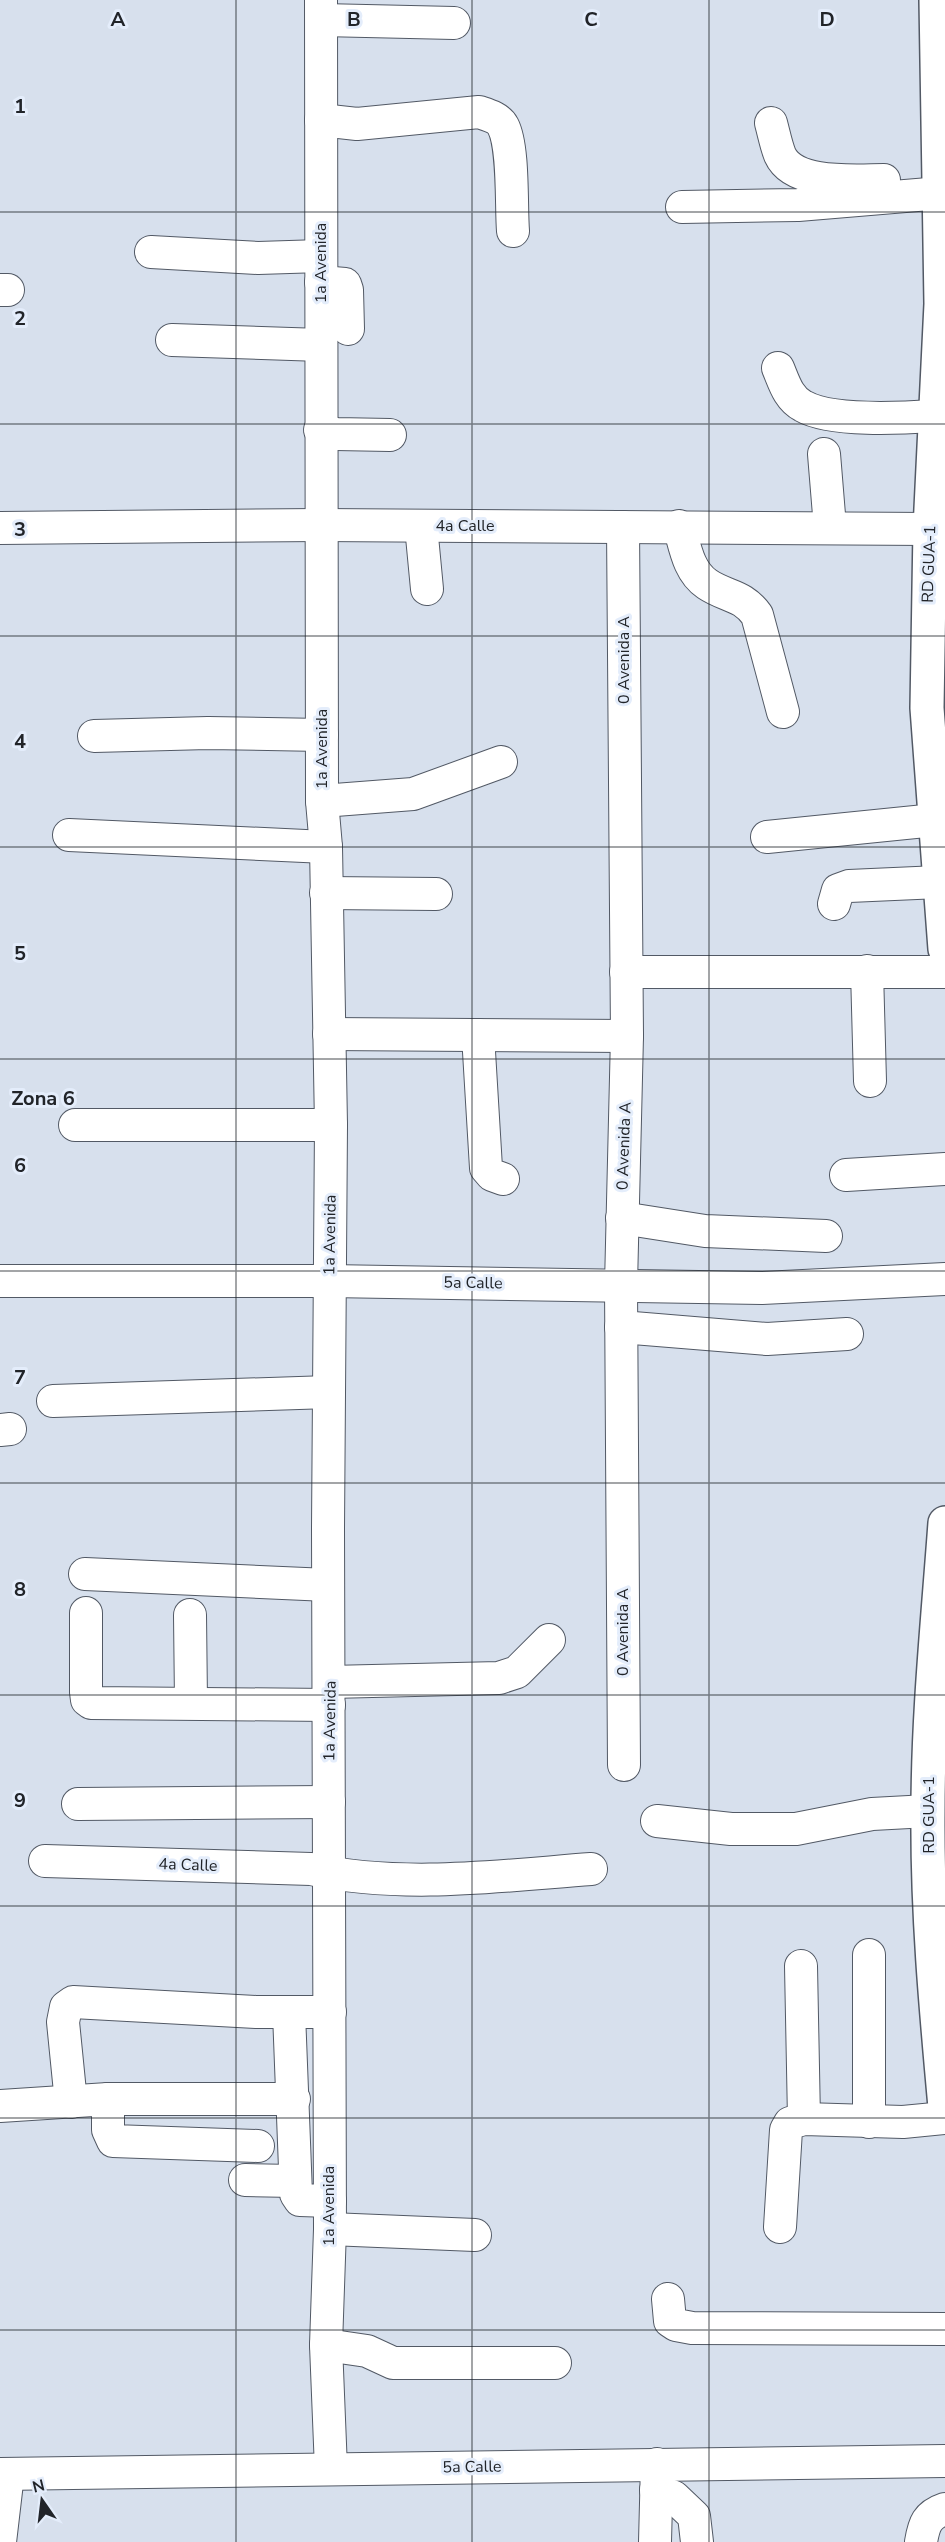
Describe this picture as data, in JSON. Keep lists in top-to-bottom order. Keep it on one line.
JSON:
{"streets":{"main road":["RD GUA-1"],"street":["1a Avenida","4a Calle","0 Avenida A","5a Calle"]},"crossings":[["1a Avenida","4a Calle"],["1a Avenida","5a Calle"],["4a Calle","RD GUA-1"],["4a Calle","0 Avenida A"],["0 Avenida A","5a Calle"]],"districts":["Zona 6"],"north":"top","grid":{"columns":["A","B","C","D"],"rows":["1","2","3","4","5","6","7","8","9"]}}
